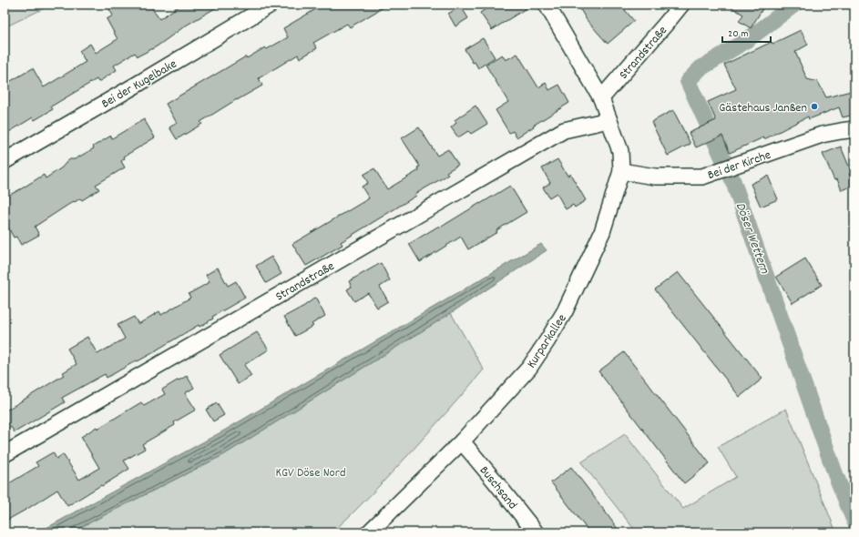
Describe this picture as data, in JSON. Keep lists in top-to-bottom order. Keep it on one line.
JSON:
{"streets":{"street":["Strandstraße","Bei der Kugelbake","Bei der Kirche","Kurparkallee","Buschsand"]},"crossings":[["Strandstraße","Kurparkallee"],["Bei der Kirche","Kurparkallee"],["Kurparkallee","Buschsand"]],"water":["Döser Wettern"],"parks":["KGV Döse Nord"],"places":["Gästehaus Janßen"],"scale_bar":"20 m"}
